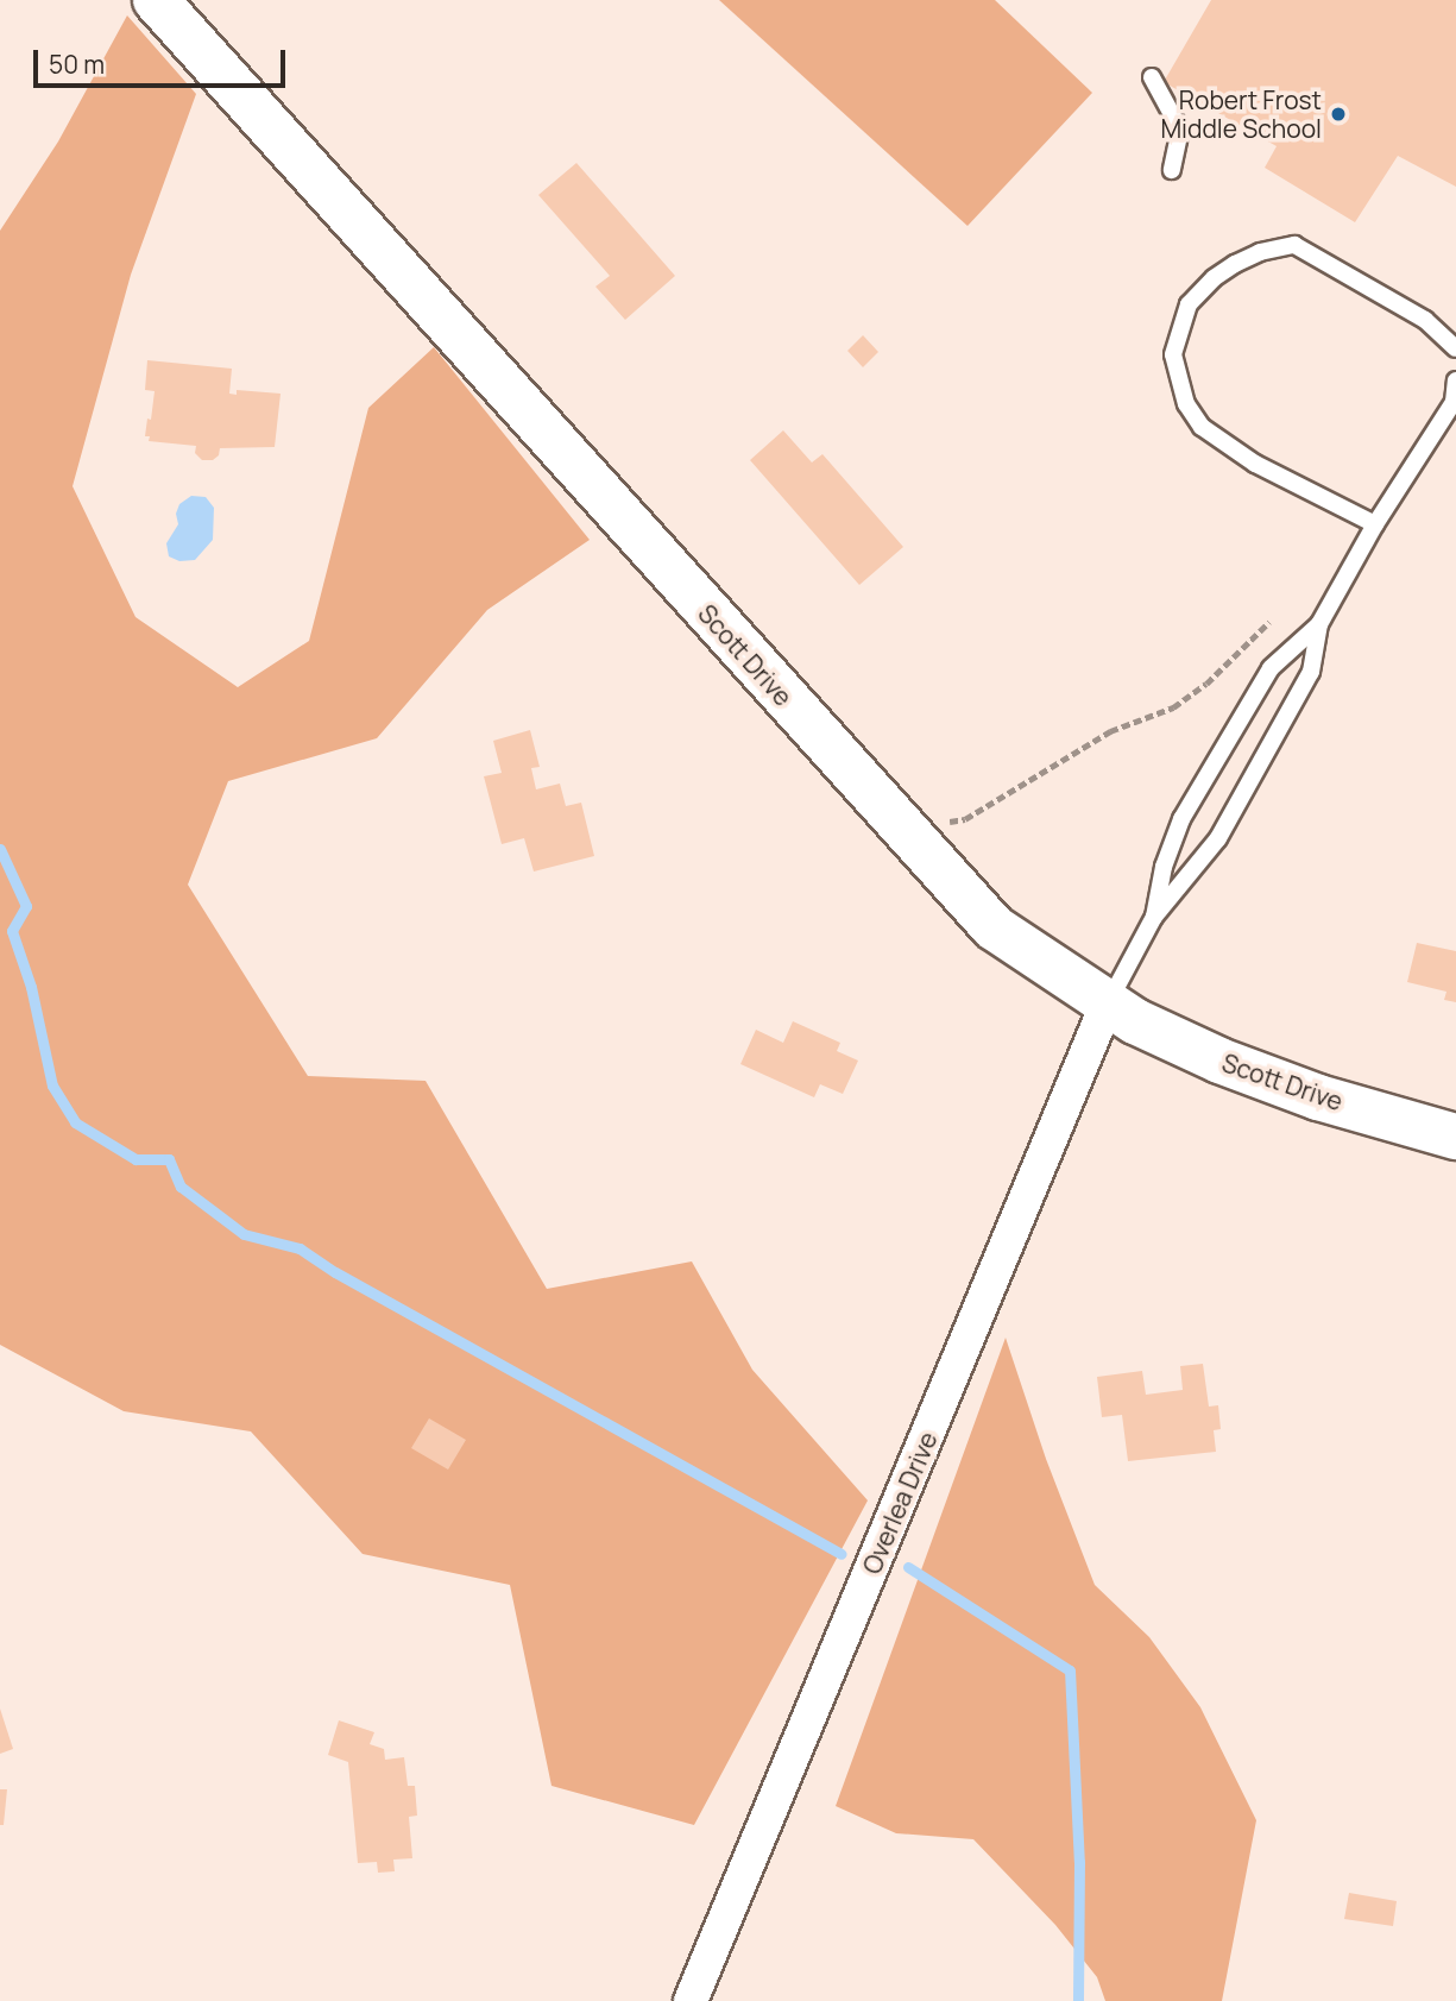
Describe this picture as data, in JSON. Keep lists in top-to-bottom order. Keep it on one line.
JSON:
{"streets":{"street":["Scott Drive","Overlea Drive"]},"crossings":[["Scott Drive","Overlea Drive"]],"places":["Robert Frost Middle School"],"scale_bar":"50 m"}
